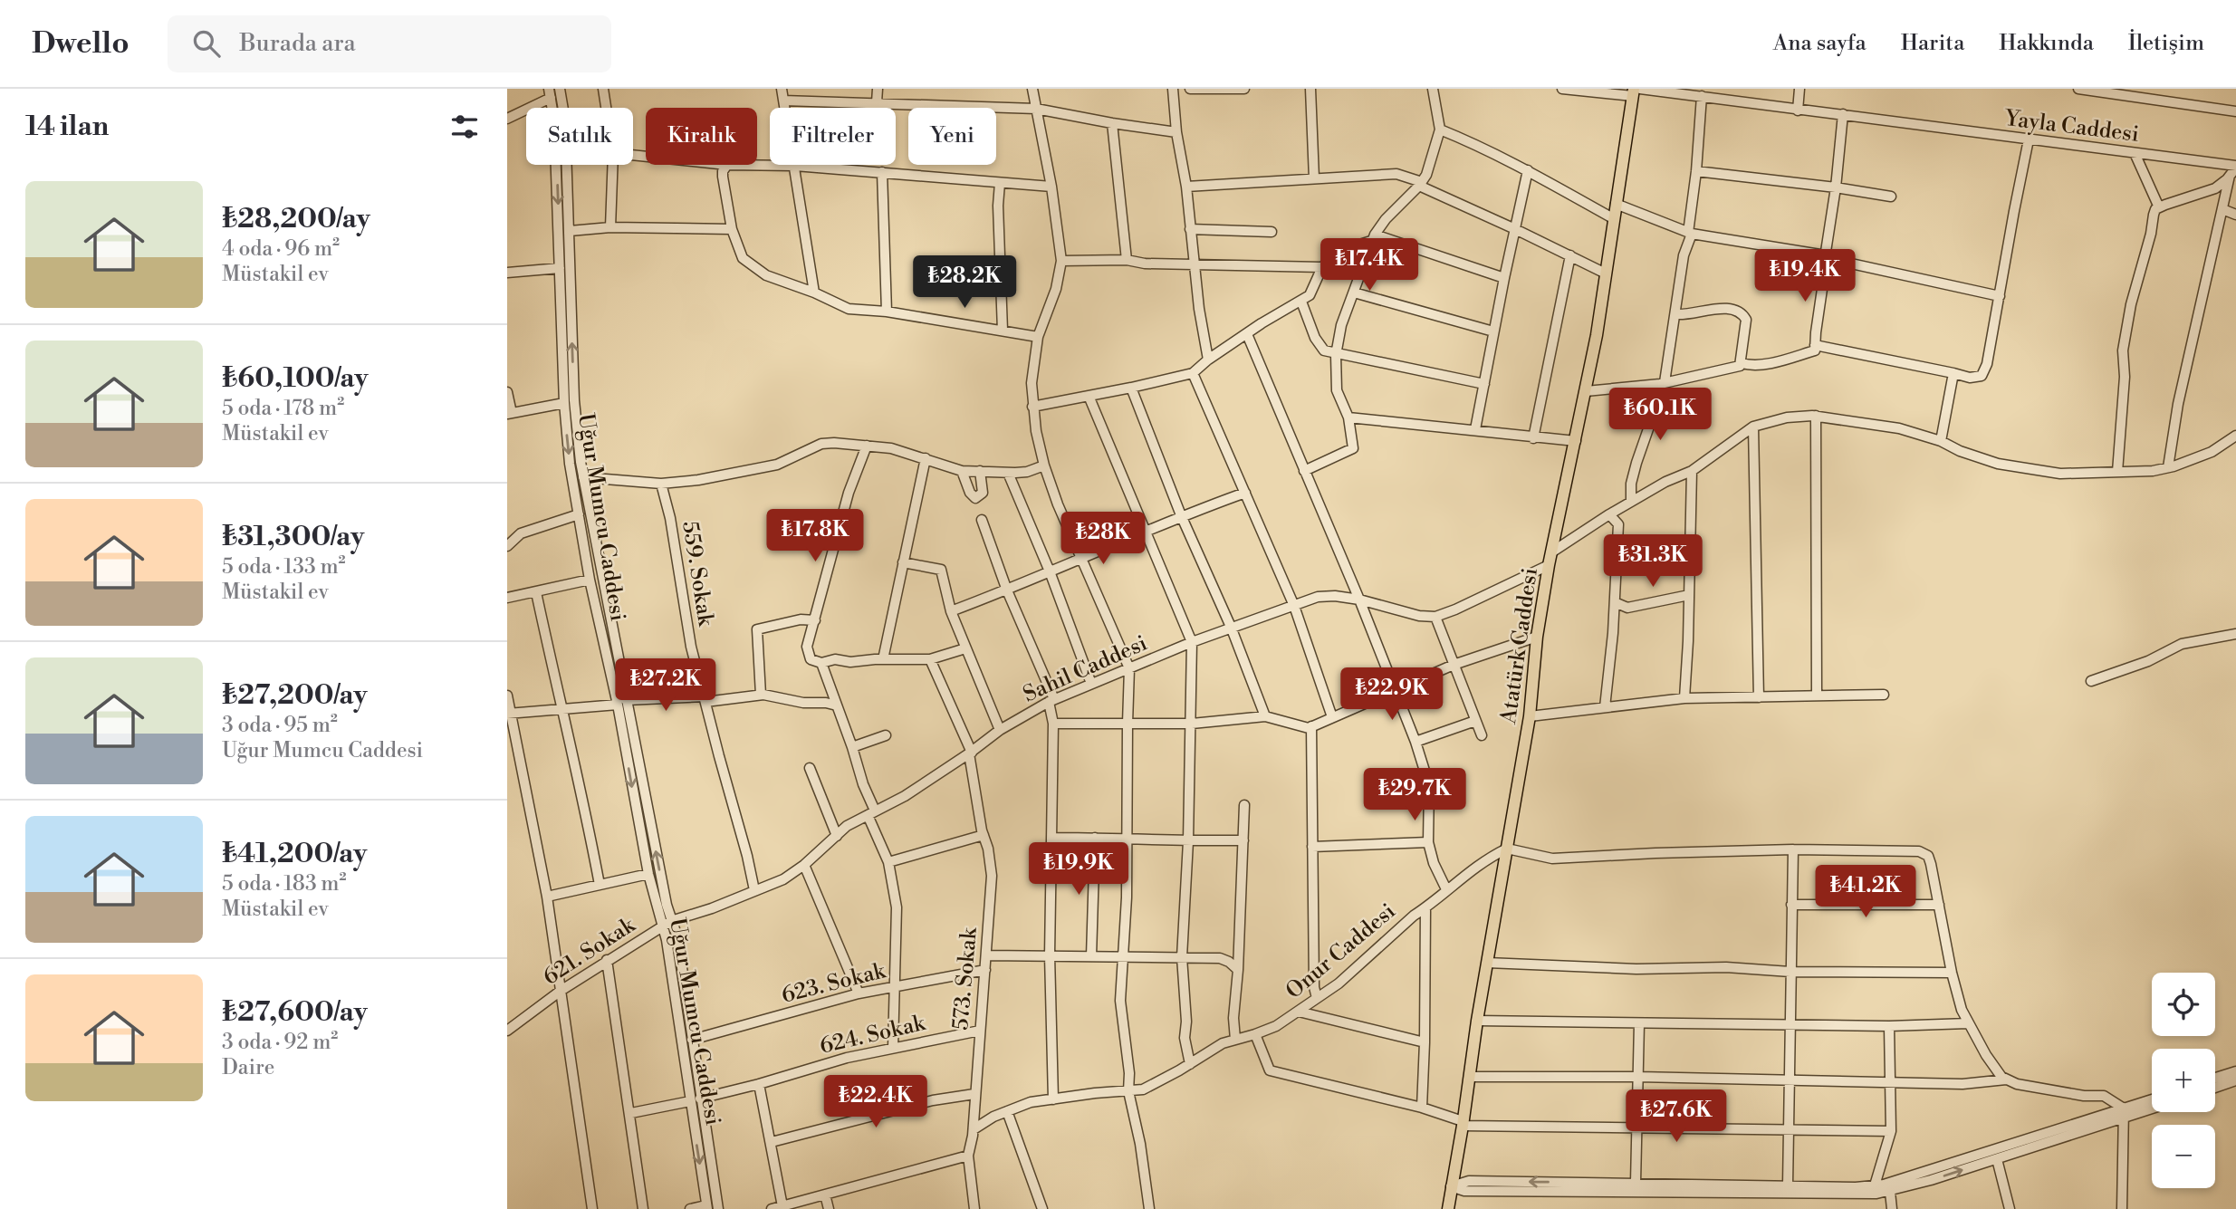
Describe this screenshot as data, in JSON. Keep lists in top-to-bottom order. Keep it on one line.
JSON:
{"streets":{"main road":["Atatürk Caddesi"],"street":["Yayla Caddesi","Uğur Mumcu Caddesi","559. Sokak","Sahil Caddesi","621. Sokak","Onur Caddesi","573. Sokak","623. Sokak","624. Sokak"]},"crossings":[["Yayla Caddesi","Atatürk Caddesi"],["Uğur Mumcu Caddesi","Sahil Caddesi"],["Uğur Mumcu Caddesi","621. Sokak"],["Uğur Mumcu Caddesi","623. Sokak"],["Uğur Mumcu Caddesi","624. Sokak"],["559. Sokak","Sahil Caddesi"],["Atatürk Caddesi","Onur Caddesi"],["Sahil Caddesi","621. Sokak"],["Sahil Caddesi","573. Sokak"],["Onur Caddesi","573. Sokak"],["573. Sokak","623. Sokak"],["573. Sokak","624. Sokak"]],"page":{"header":"Dwello","search":"Burada ara","nav":["Ana sayfa","Harita","Hakkında","İletişim"],"heading":"14 ilan","chip":["Satılık","Kiralık","Filtreler","Yeni"],"list":[{"name":"₺28,200/ay","note":"4 oda · 96 m² · Müstakil ev"},{"name":"₺60,100/ay","note":"5 oda · 178 m² · Müstakil ev"},{"name":"₺31,300/ay","note":"5 oda · 133 m² · Müstakil ev"},{"name":"₺27,200/ay","note":"3 oda · 95 m² · Uğur Mumcu Caddesi"},{"name":"₺41,200/ay","note":"5 oda · 183 m² · Müstakil ev"},{"name":"₺27,600/ay","note":"3 oda · 92 m² · Daire"}],"price":["₺17.4K","₺19.4K","₺28.2K","₺60.1K","₺17.8K","₺28K","₺31.3K","₺27.2K","₺22.9K","₺29.7K","₺19.9K","₺41.2K","₺22.4K","₺27.6K"],"map_buttons":["+","−"]}}
